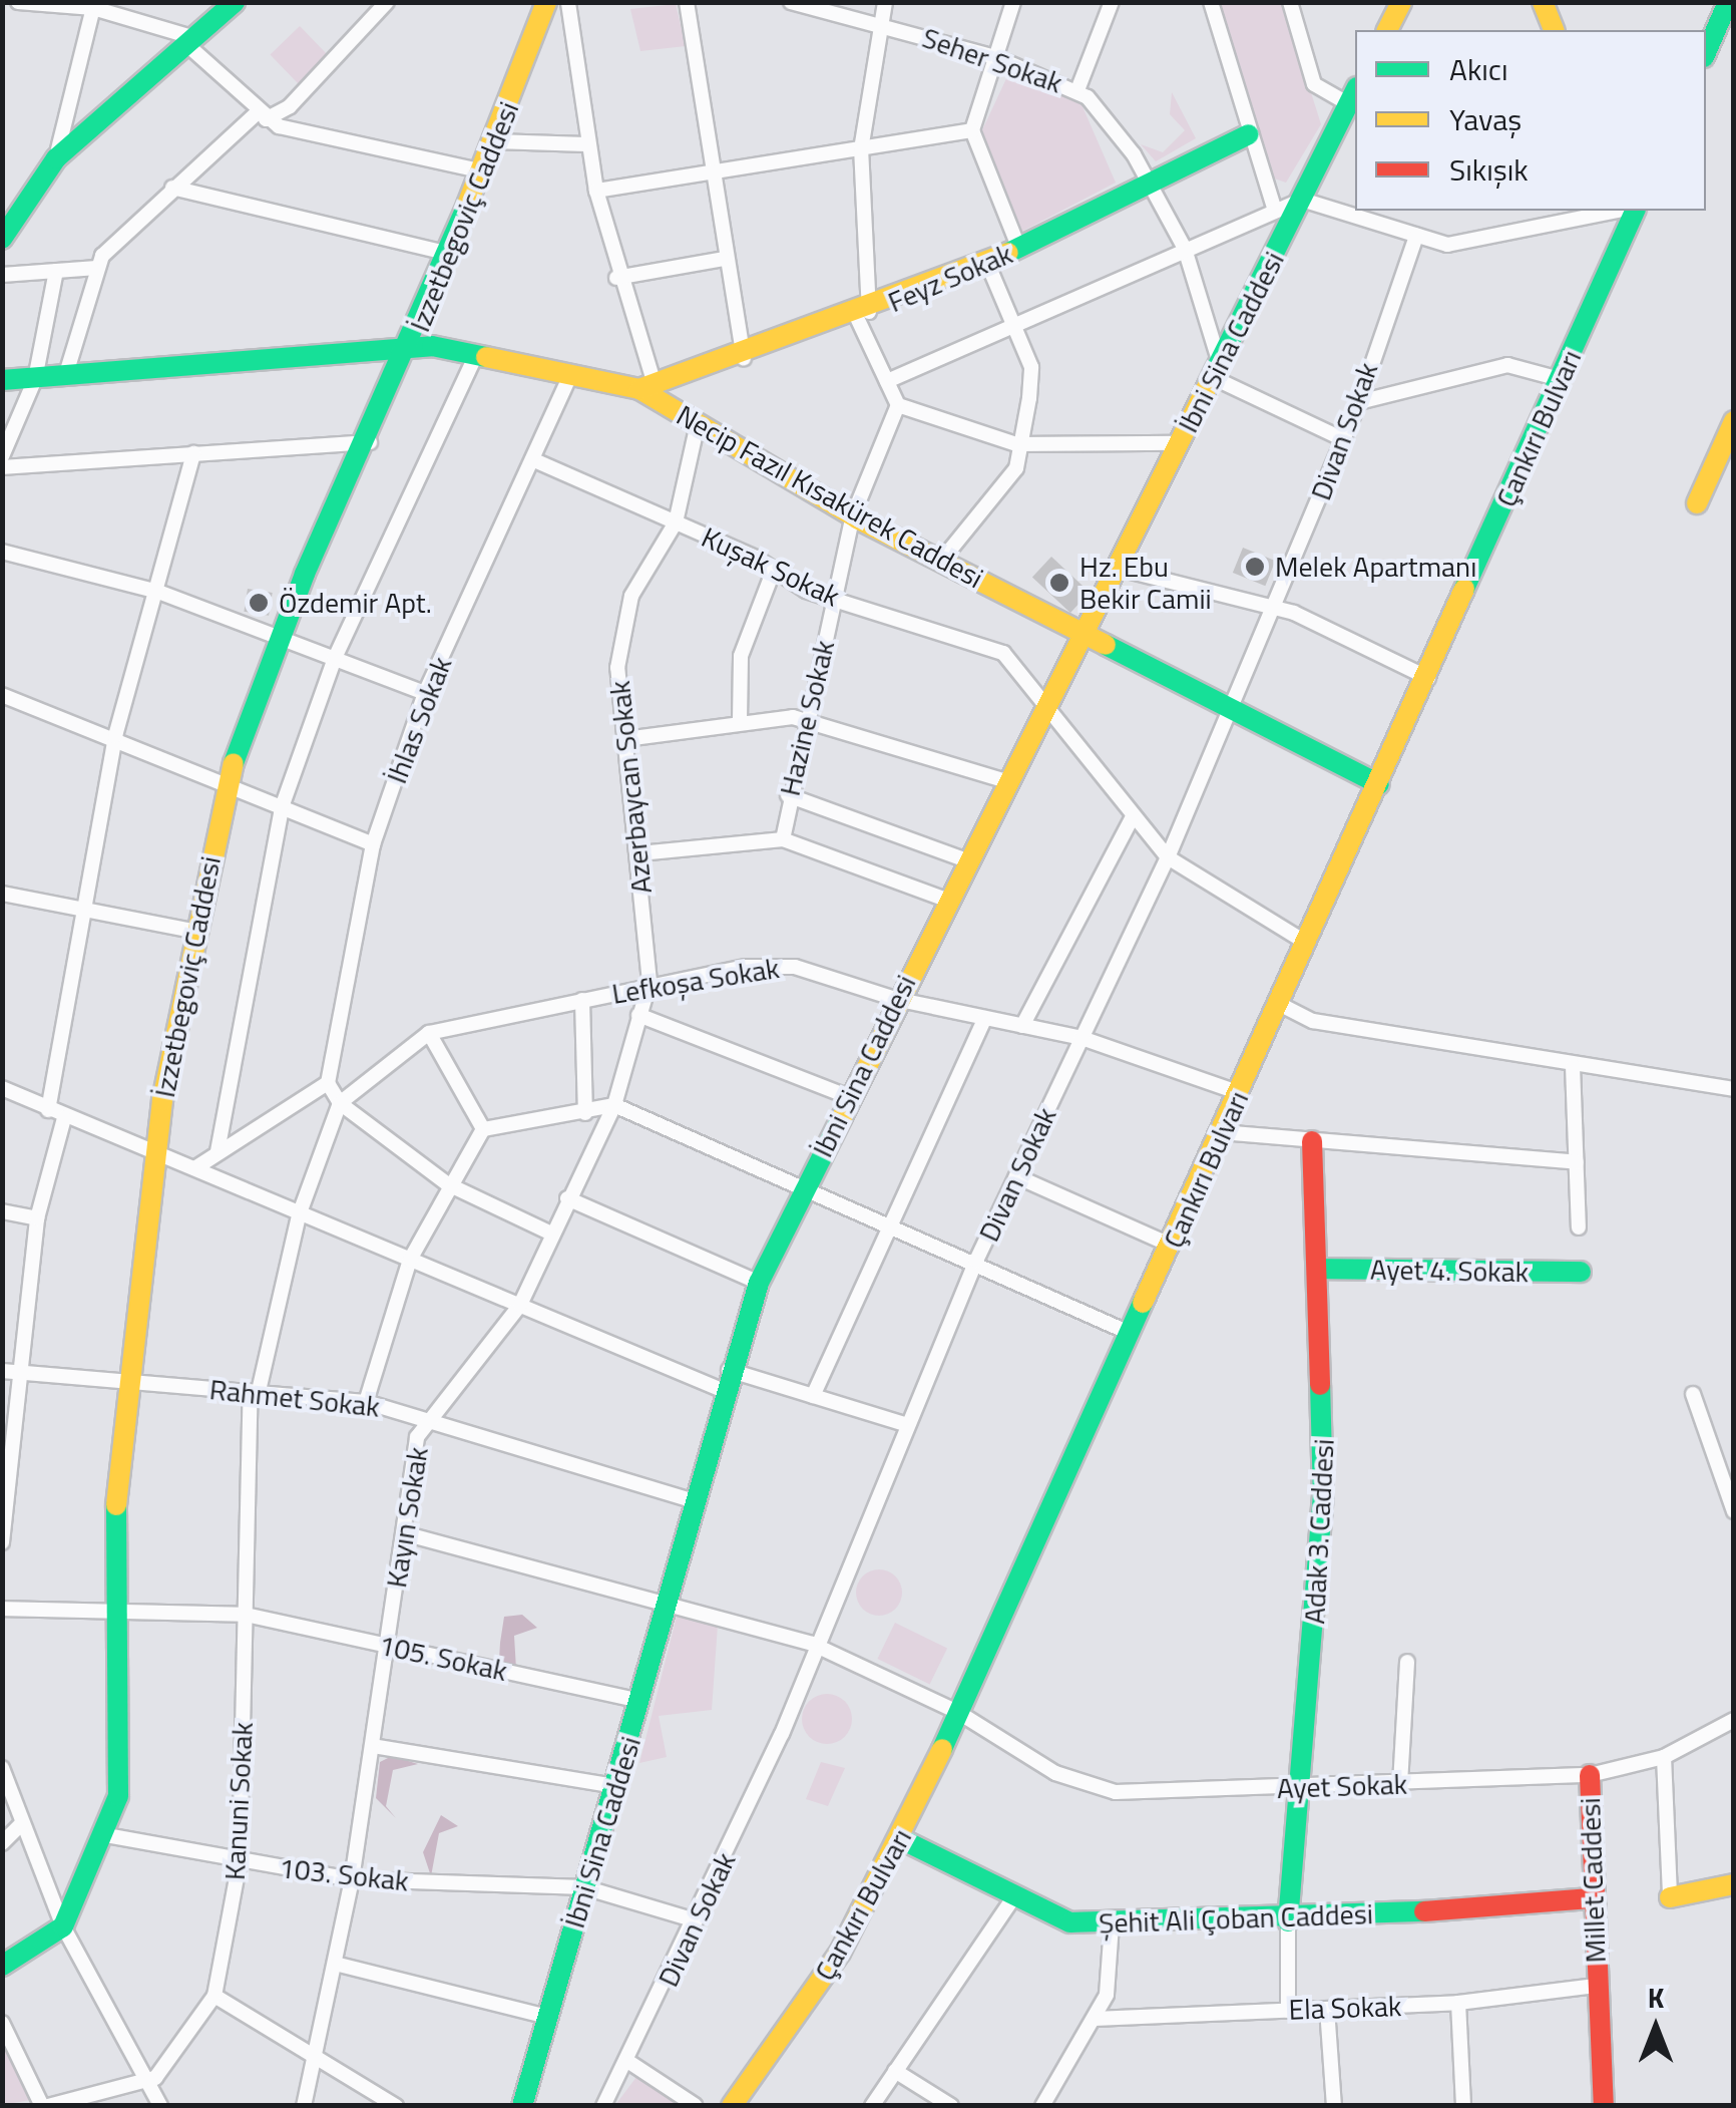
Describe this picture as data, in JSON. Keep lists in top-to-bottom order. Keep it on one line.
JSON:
{"streets":{"street":["Seher Sokak","İzzetbegoviç Caddesi","Feyz Sokak","İbni Sina Caddesi","Çankırı Bulvarı","Divan Sokak","Necip Fazıl Kısakürek Caddesi","Kuşak Sokak","Hazine Sokak","İhlas Sokak","Azerbaycan Sokak","Lefkoşa Sokak","Ayet 4. Sokak","Rahmet Sokak","Kayın Sokak","Adak 3. Caddesi","105. Sokak","Ayet Sokak","Kanuni Sokak","103. Sokak","Millet Caddesi","Şehit Ali Çoban Caddesi","Ela Sokak"]},"crossings":[["Seher Sokak","Feyz Sokak"],["Seher Sokak","İbni Sina Caddesi"],["İzzetbegoviç Caddesi","Necip Fazıl Kısakürek Caddesi"],["İzzetbegoviç Caddesi","Rahmet Sokak"],["İzzetbegoviç Caddesi","105. Sokak"],["İzzetbegoviç Caddesi","103. Sokak"],["Feyz Sokak","Necip Fazıl Kısakürek Caddesi"],["İbni Sina Caddesi","Necip Fazıl Kısakürek Caddesi"],["İbni Sina Caddesi","Kuşak Sokak"],["İbni Sina Caddesi","Lefkoşa Sokak"],["İbni Sina Caddesi","Rahmet Sokak"],["İbni Sina Caddesi","105. Sokak"],["İbni Sina Caddesi","Ayet Sokak"],["İbni Sina Caddesi","103. Sokak"],["Çankırı Bulvarı","Necip Fazıl Kısakürek Caddesi"],["Çankırı Bulvarı","Kuşak Sokak"],["Çankırı Bulvarı","Lefkoşa Sokak"],["Çankırı Bulvarı","Ayet Sokak"],["Çankırı Bulvarı","Şehit Ali Çoban Caddesi"],["Divan Sokak","Necip Fazıl Kısakürek Caddesi"],["Divan Sokak","Kuşak Sokak"],["Divan Sokak","Lefkoşa Sokak"],["Divan Sokak","Ayet Sokak"],["Divan Sokak","103. Sokak"],["Necip Fazıl Kısakürek Caddesi","Hazine Sokak"],["Necip Fazıl Kısakürek Caddesi","İhlas Sokak"],["Necip Fazıl Kısakürek Caddesi","Azerbaycan Sokak"],["Kuşak Sokak","Hazine Sokak"],["Kuşak Sokak","İhlas Sokak"],["Kuşak Sokak","Azerbaycan Sokak"],["Azerbaycan Sokak","Lefkoşa Sokak"],["Azerbaycan Sokak","Kayın Sokak"],["Lefkoşa Sokak","Kayın Sokak"],["Lefkoşa Sokak","Kanuni Sokak"],["Ayet 4. Sokak","Adak 3. Caddesi"],["Rahmet Sokak","Kayın Sokak"],["Rahmet Sokak","Kanuni Sokak"],["Kayın Sokak","105. Sokak"],["Kayın Sokak","Ayet Sokak"],["Kayın Sokak","103. Sokak"],["Adak 3. Caddesi","Ayet Sokak"],["Adak 3. Caddesi","Şehit Ali Çoban Caddesi"],["105. Sokak","Kanuni Sokak"],["Ayet Sokak","Millet Caddesi"],["Kanuni Sokak","103. Sokak"],["Millet Caddesi","Şehit Ali Çoban Caddesi"],["Millet Caddesi","Ela Sokak"]],"places":["Melek Apartmanı","Hz. Ebu Bekir Camii","Özdemir Apt."],"legend":["Akıcı","Yavaş","Sıkışık"],"north":"top"}
